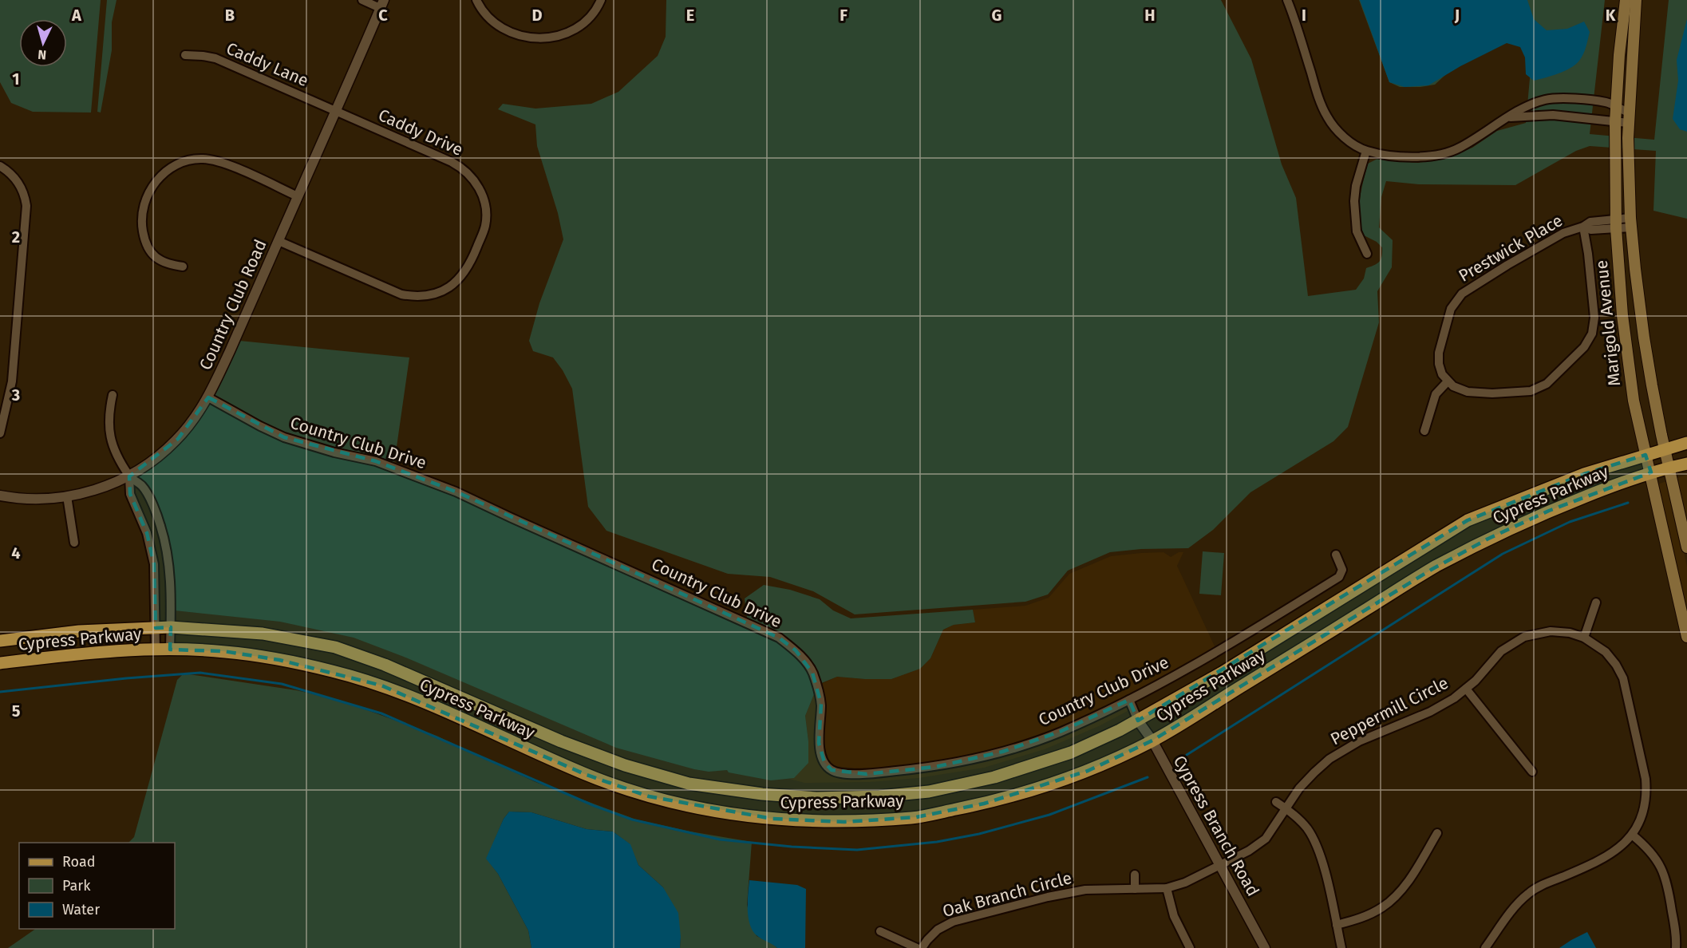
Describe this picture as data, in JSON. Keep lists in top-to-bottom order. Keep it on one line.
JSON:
{"streets":{"main road":["Marigold Avenue","Cypress Parkway"],"street":["Caddy Lane","Caddy Drive","Prestwick Place","Country Club Road","Country Club Drive","Peppermill Circle","Cypress Branch Road","Oak Branch Circle"]},"crossings":[["Caddy Lane","Caddy Drive"],["Caddy Lane","Country Club Road"],["Caddy Drive","Country Club Road"],["Prestwick Place","Marigold Avenue"],["Country Club Road","Country Club Drive"],["Marigold Avenue","Cypress Parkway"],["Cypress Parkway","Cypress Branch Road"],["Peppermill Circle","Cypress Branch Road"],["Peppermill Circle","Oak Branch Circle"],["Cypress Branch Road","Oak Branch Circle"]],"legend":["Road","Park","Water"],"north":"bottom","grid":{"columns":["A","B","C","D","E","F","G","H","I","J","K"],"rows":["1","2","3","4","5"]}}
